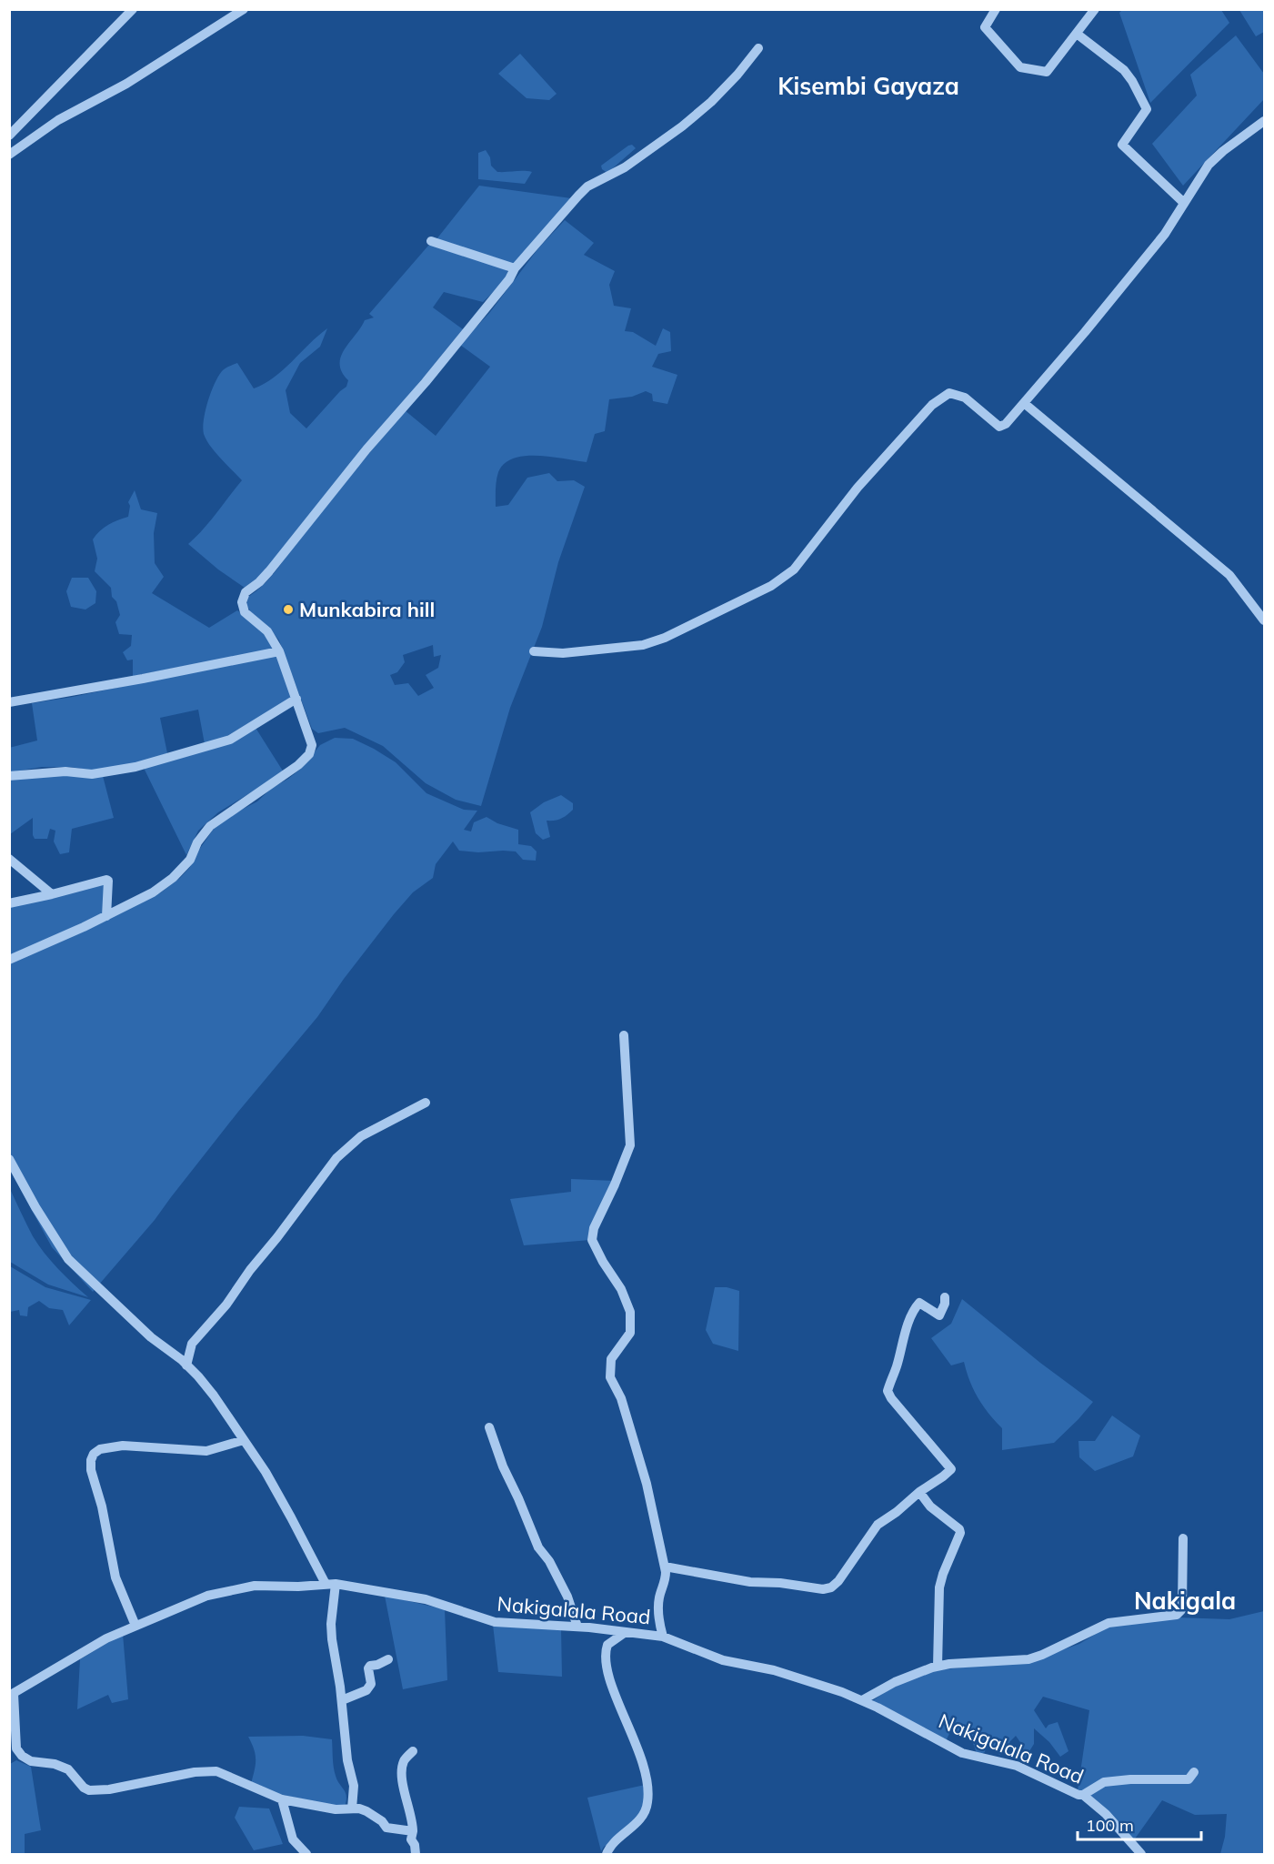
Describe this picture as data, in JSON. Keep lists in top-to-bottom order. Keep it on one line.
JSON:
{"streets":{"street":["Nakigalala Road"]},"districts":["Kisembi Gayaza","Nakigala"],"places":["Munkabira hill"],"scale_bar":"100 m"}
